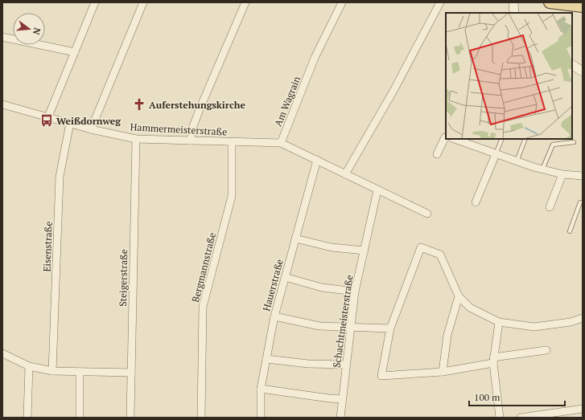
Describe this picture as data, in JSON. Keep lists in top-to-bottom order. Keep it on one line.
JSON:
{"streets":{"street":["Am Wagrain","Hammermeisterstraße","Eisenstraße","Bergmannstraße","Steigerstraße","Hauerstraße","Schachtmeisterstraße"]},"crossings":[["Am Wagrain","Hammermeisterstraße"],["Hammermeisterstraße","Eisenstraße"],["Hammermeisterstraße","Bergmannstraße"],["Hammermeisterstraße","Steigerstraße"]],"places":{"church":["Auferstehungskirche"],"bus stop":["Weißdornweg"]},"scale_bar":"100 m","north":"right"}
